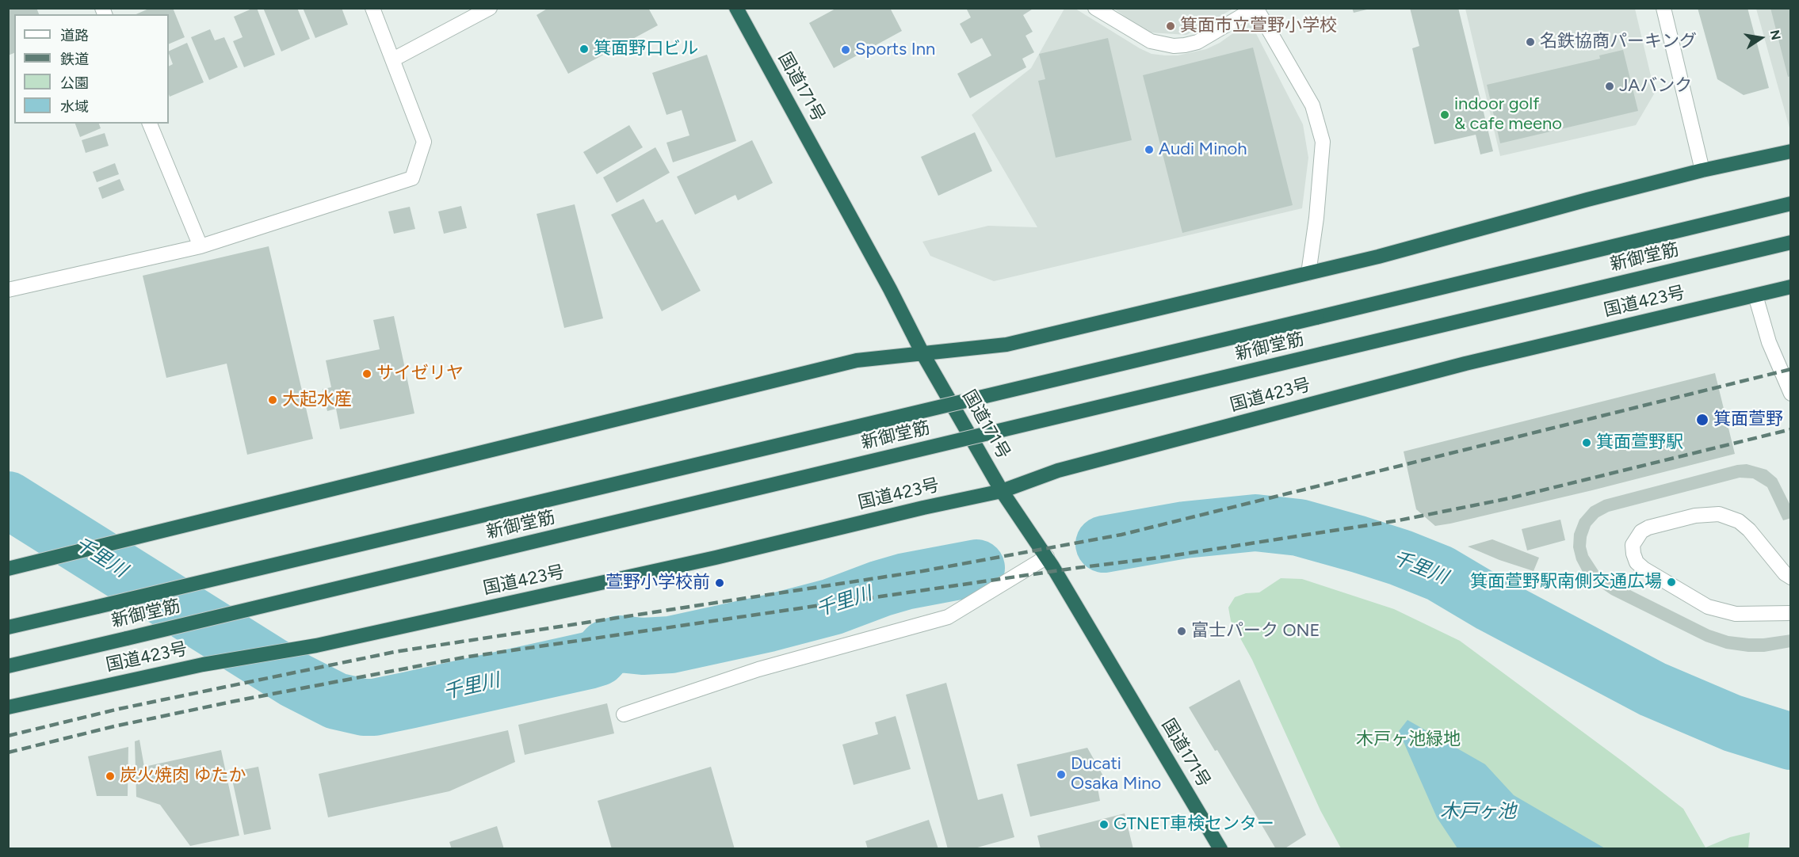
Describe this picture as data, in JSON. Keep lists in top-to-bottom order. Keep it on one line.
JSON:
{"streets":{"highway":["国道171号","新御堂筋","国道423号"]},"crossings":[["国道171号","国道423号"]],"water":["千里川","木戸ヶ池"],"parks":["木戸ヶ池緑地"],"places":["箕面市立萱野小学校","名鉄協商パーキング","箕面野口ビル","Sports Inn","JAバンク","indoor golf & cafe meeno","Audi Minoh","サイゼリヤ","大起水産","箕面萱野","箕面萱野駅","箕面萱野駅南側交通広場","萱野小学校前","富士パーク ONE","Ducati Osaka Mino","炭火焼肉 ゆたか","GTNET車検センター"],"legend":["道路","鉄道","公園","水域"],"north":"right"}
